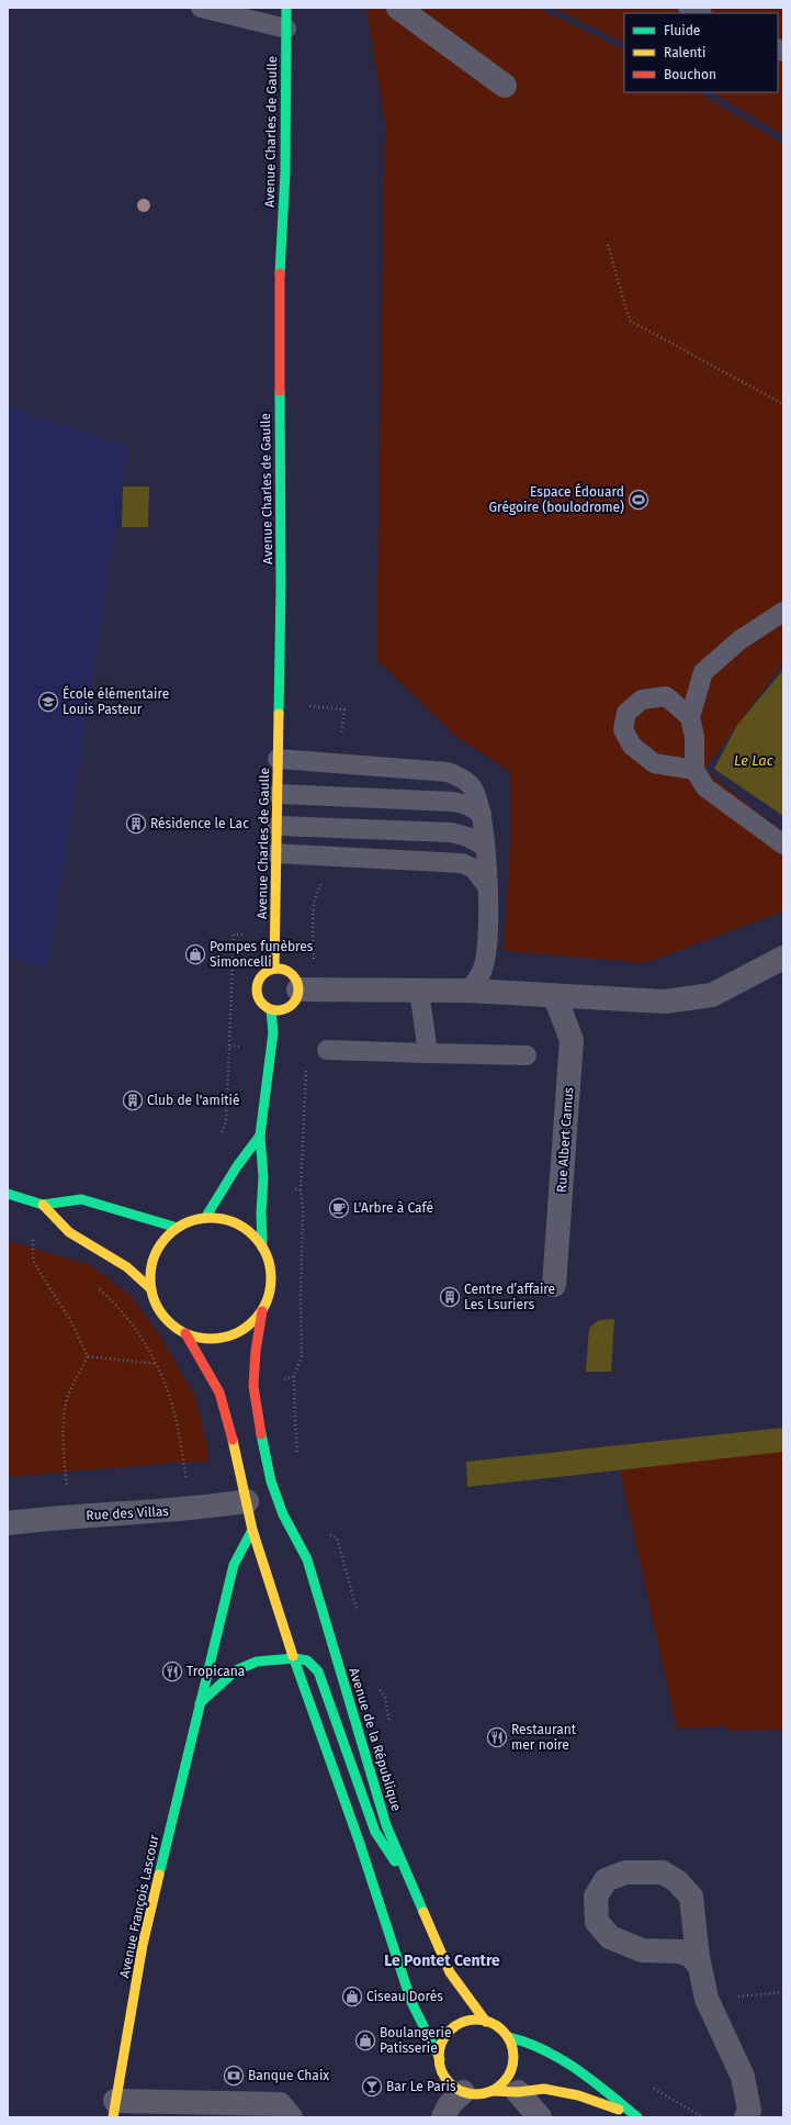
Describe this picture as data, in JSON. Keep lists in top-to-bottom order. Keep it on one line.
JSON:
{"streets":{"main road":["Avenue Charles de Gaulle","Avenue de la République","Avenue François Lascour"],"street":["Rue Albert Camus","Rue des Villas"]},"districts":["Le Pontet Centre"],"water":["Le Lac"],"places":{"sports":["Espace Édouard Grégoire (boulodrome)"],"school or university":["École élémentaire Louis Pasteur"],"building":["Résidence le Lac","Club de l'amitié","Centre d’affaire Les Lsuriers"],"shop":["Pompes funèbres Simoncelli","Ciseau Dorés","Boulangerie Patisserie"],"cafe":["L'Arbre à Café"],"restaurant":["Tropicana","Restaurant mer noire"],"bank":["Banque Chaix"],"bar":["Bar Le Paris"]},"legend":["Fluide","Ralenti","Bouchon"]}
